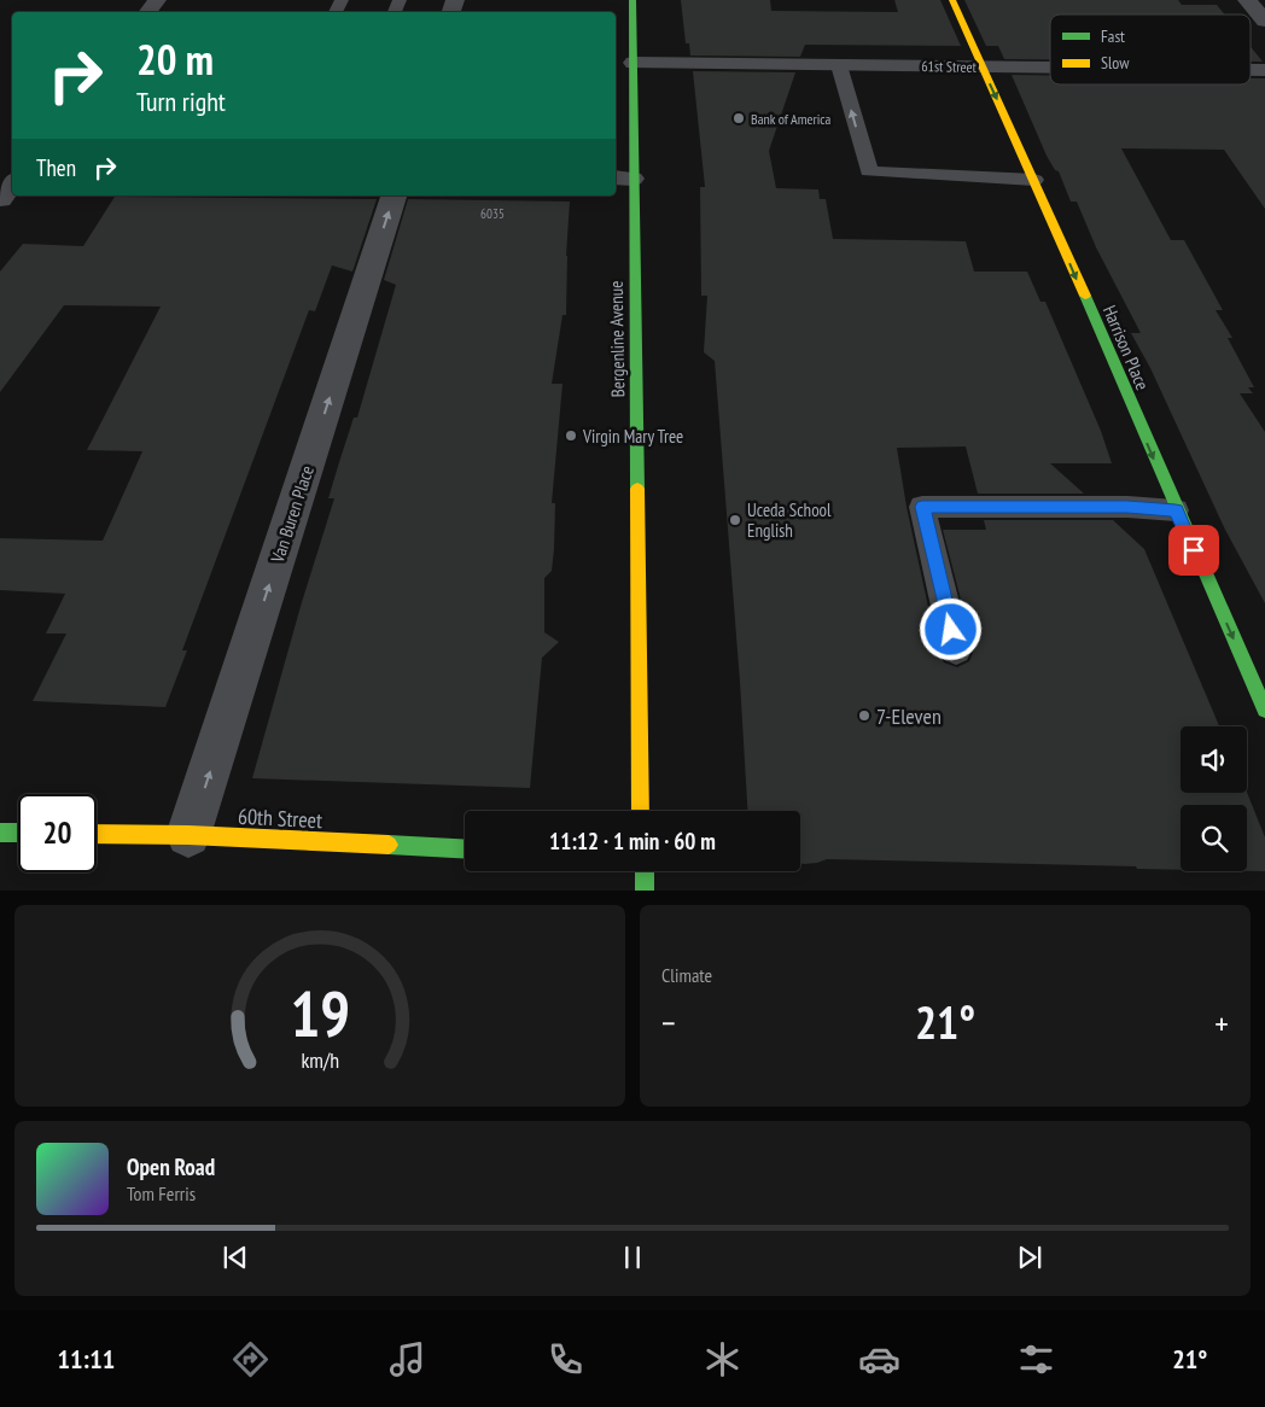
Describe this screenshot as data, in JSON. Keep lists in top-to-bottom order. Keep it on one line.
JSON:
{"streets":{"street":["61st Street","Bergenline Avenue","Harrison Place","Van Buren Place","60th Street"]},"crossings":[["61st Street","Bergenline Avenue"],["61st Street","Harrison Place"],["Van Buren Place","60th Street"]],"one_way":["Harrison Place","Van Buren Place"],"places":["Bank of America","Virgin Mary Tree","Uceda School English","7-Eleven"],"house_numbers":["6035"],"legend":["Fast","Slow"],"page":{"turn":["20 m","Turn right"],"then":"Then","limit":"20","trip":"11:12 · 1 min · 60 m","tile":"Climate","heat":["−","21°","+"],"song":["Open Road","Tom Ferris"],"tabs":["11:11","21°"],"gauge":["19","km/h"]}}
